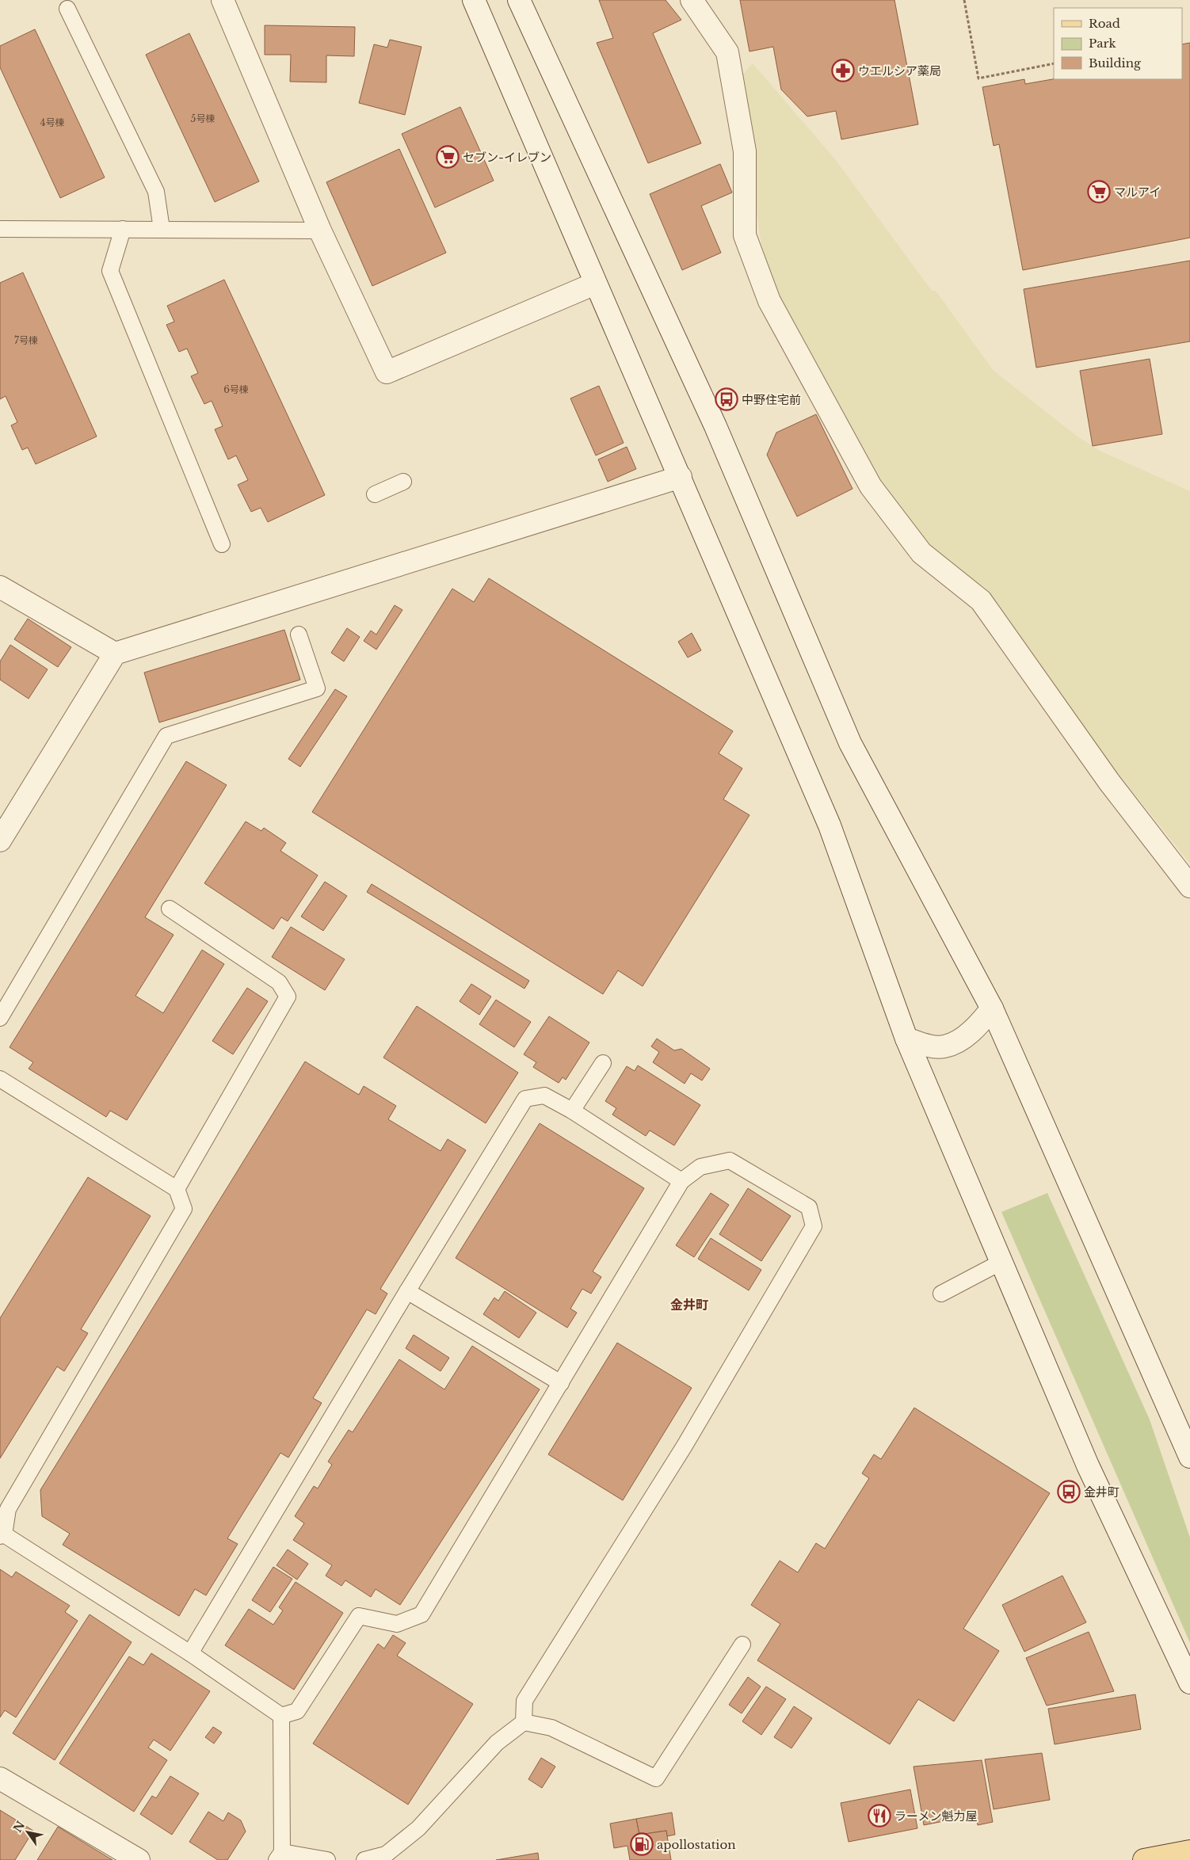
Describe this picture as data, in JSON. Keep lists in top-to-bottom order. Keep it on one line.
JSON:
{"districts":["金井町"],"places":{"pharmacy":["ウエルシア薬局"],"supermarket":["セブン-イレブン","マルアイ"],"bus stop":["中野住宅前","金井町"],"restaurant":["ラーメン魁力屋"],"fuel station":["apollostation"]},"house_numbers":["5号棟","4号棟","7号棟","6号棟"],"legend":["Road","Park","Building"],"north":"top left"}
